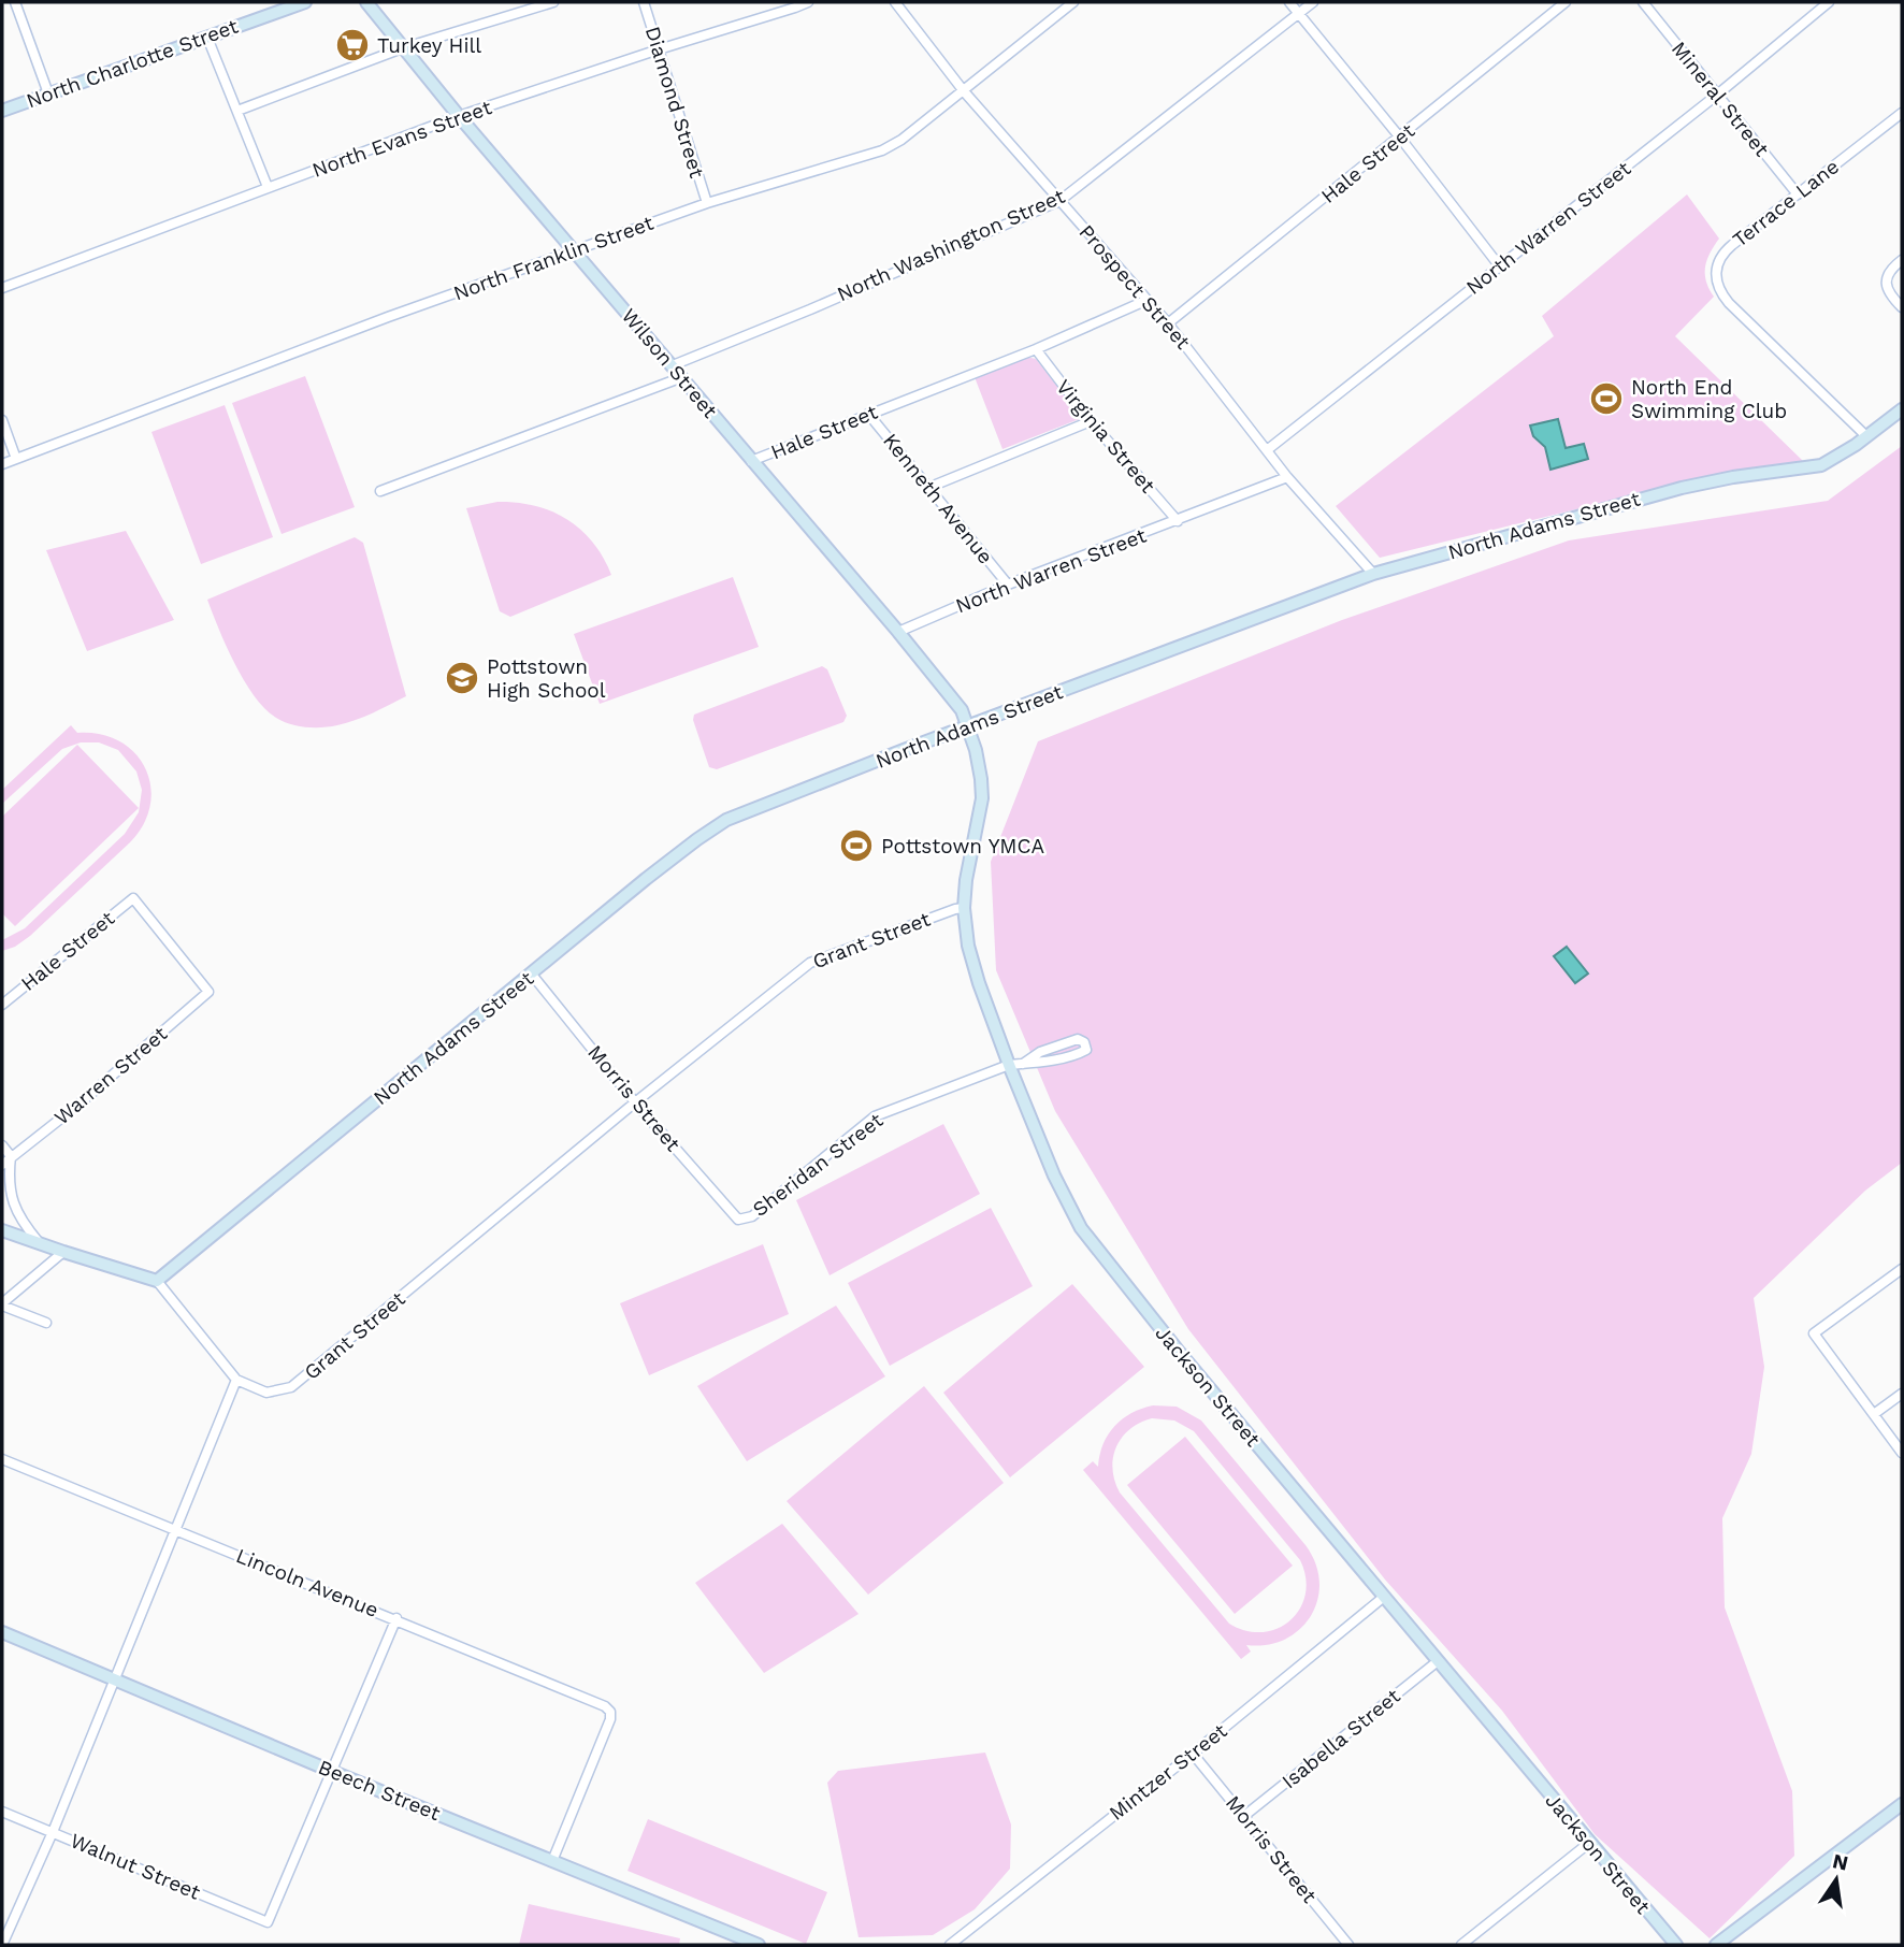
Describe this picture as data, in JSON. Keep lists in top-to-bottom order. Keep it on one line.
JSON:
{"streets":{"street":["North Charlotte Street","Mineral Street","Diamond Street","North Evans Street","Hale Street","Terrace Lane","North Warren Street","North Washington Street","North Franklin Street","Prospect Street","Wilson Street","Virginia Street","Kenneth Avenue","North Adams Street","Grant Street","Warren Street","Morris Street","Sheridan Street","Jackson Street","Lincoln Avenue","Isabella Street","Mintzer Street","Beech Street","Walnut Street"]},"crossings":[["Mineral Street","Terrace Lane"],["Mineral Street","North Warren Street"],["Diamond Street","North Evans Street"],["Diamond Street","North Franklin Street"],["North Evans Street","Wilson Street"],["Hale Street","Prospect Street"],["Hale Street","Wilson Street"],["Hale Street","Virginia Street"],["Hale Street","Kenneth Avenue"],["Hale Street","Warren Street"],["Terrace Lane","North Adams Street"],["North Warren Street","Prospect Street"],["North Warren Street","Wilson Street"],["North Warren Street","Virginia Street"],["North Warren Street","Kenneth Avenue"],["North Washington Street","Prospect Street"],["North Washington Street","Wilson Street"],["North Franklin Street","Prospect Street"],["North Franklin Street","Wilson Street"],["Prospect Street","North Adams Street"],["Wilson Street","North Adams Street"],["Wilson Street","Jackson Street"],["North Adams Street","Morris Street"],["North Adams Street","Jackson Street"],["Grant Street","Morris Street"],["Grant Street","Jackson Street"],["Morris Street","Sheridan Street"],["Morris Street","Isabella Street"],["Morris Street","Mintzer Street"],["Sheridan Street","Jackson Street"],["Jackson Street","Isabella Street"],["Jackson Street","Mintzer Street"],["Lincoln Avenue","Beech Street"],["Beech Street","Walnut Street"]],"places":{"supermarket":["Turkey Hill"],"sports":["North End Swimming Club","Pottstown YMCA"],"school or university":["Pottstown High School"]},"north":"top"}
